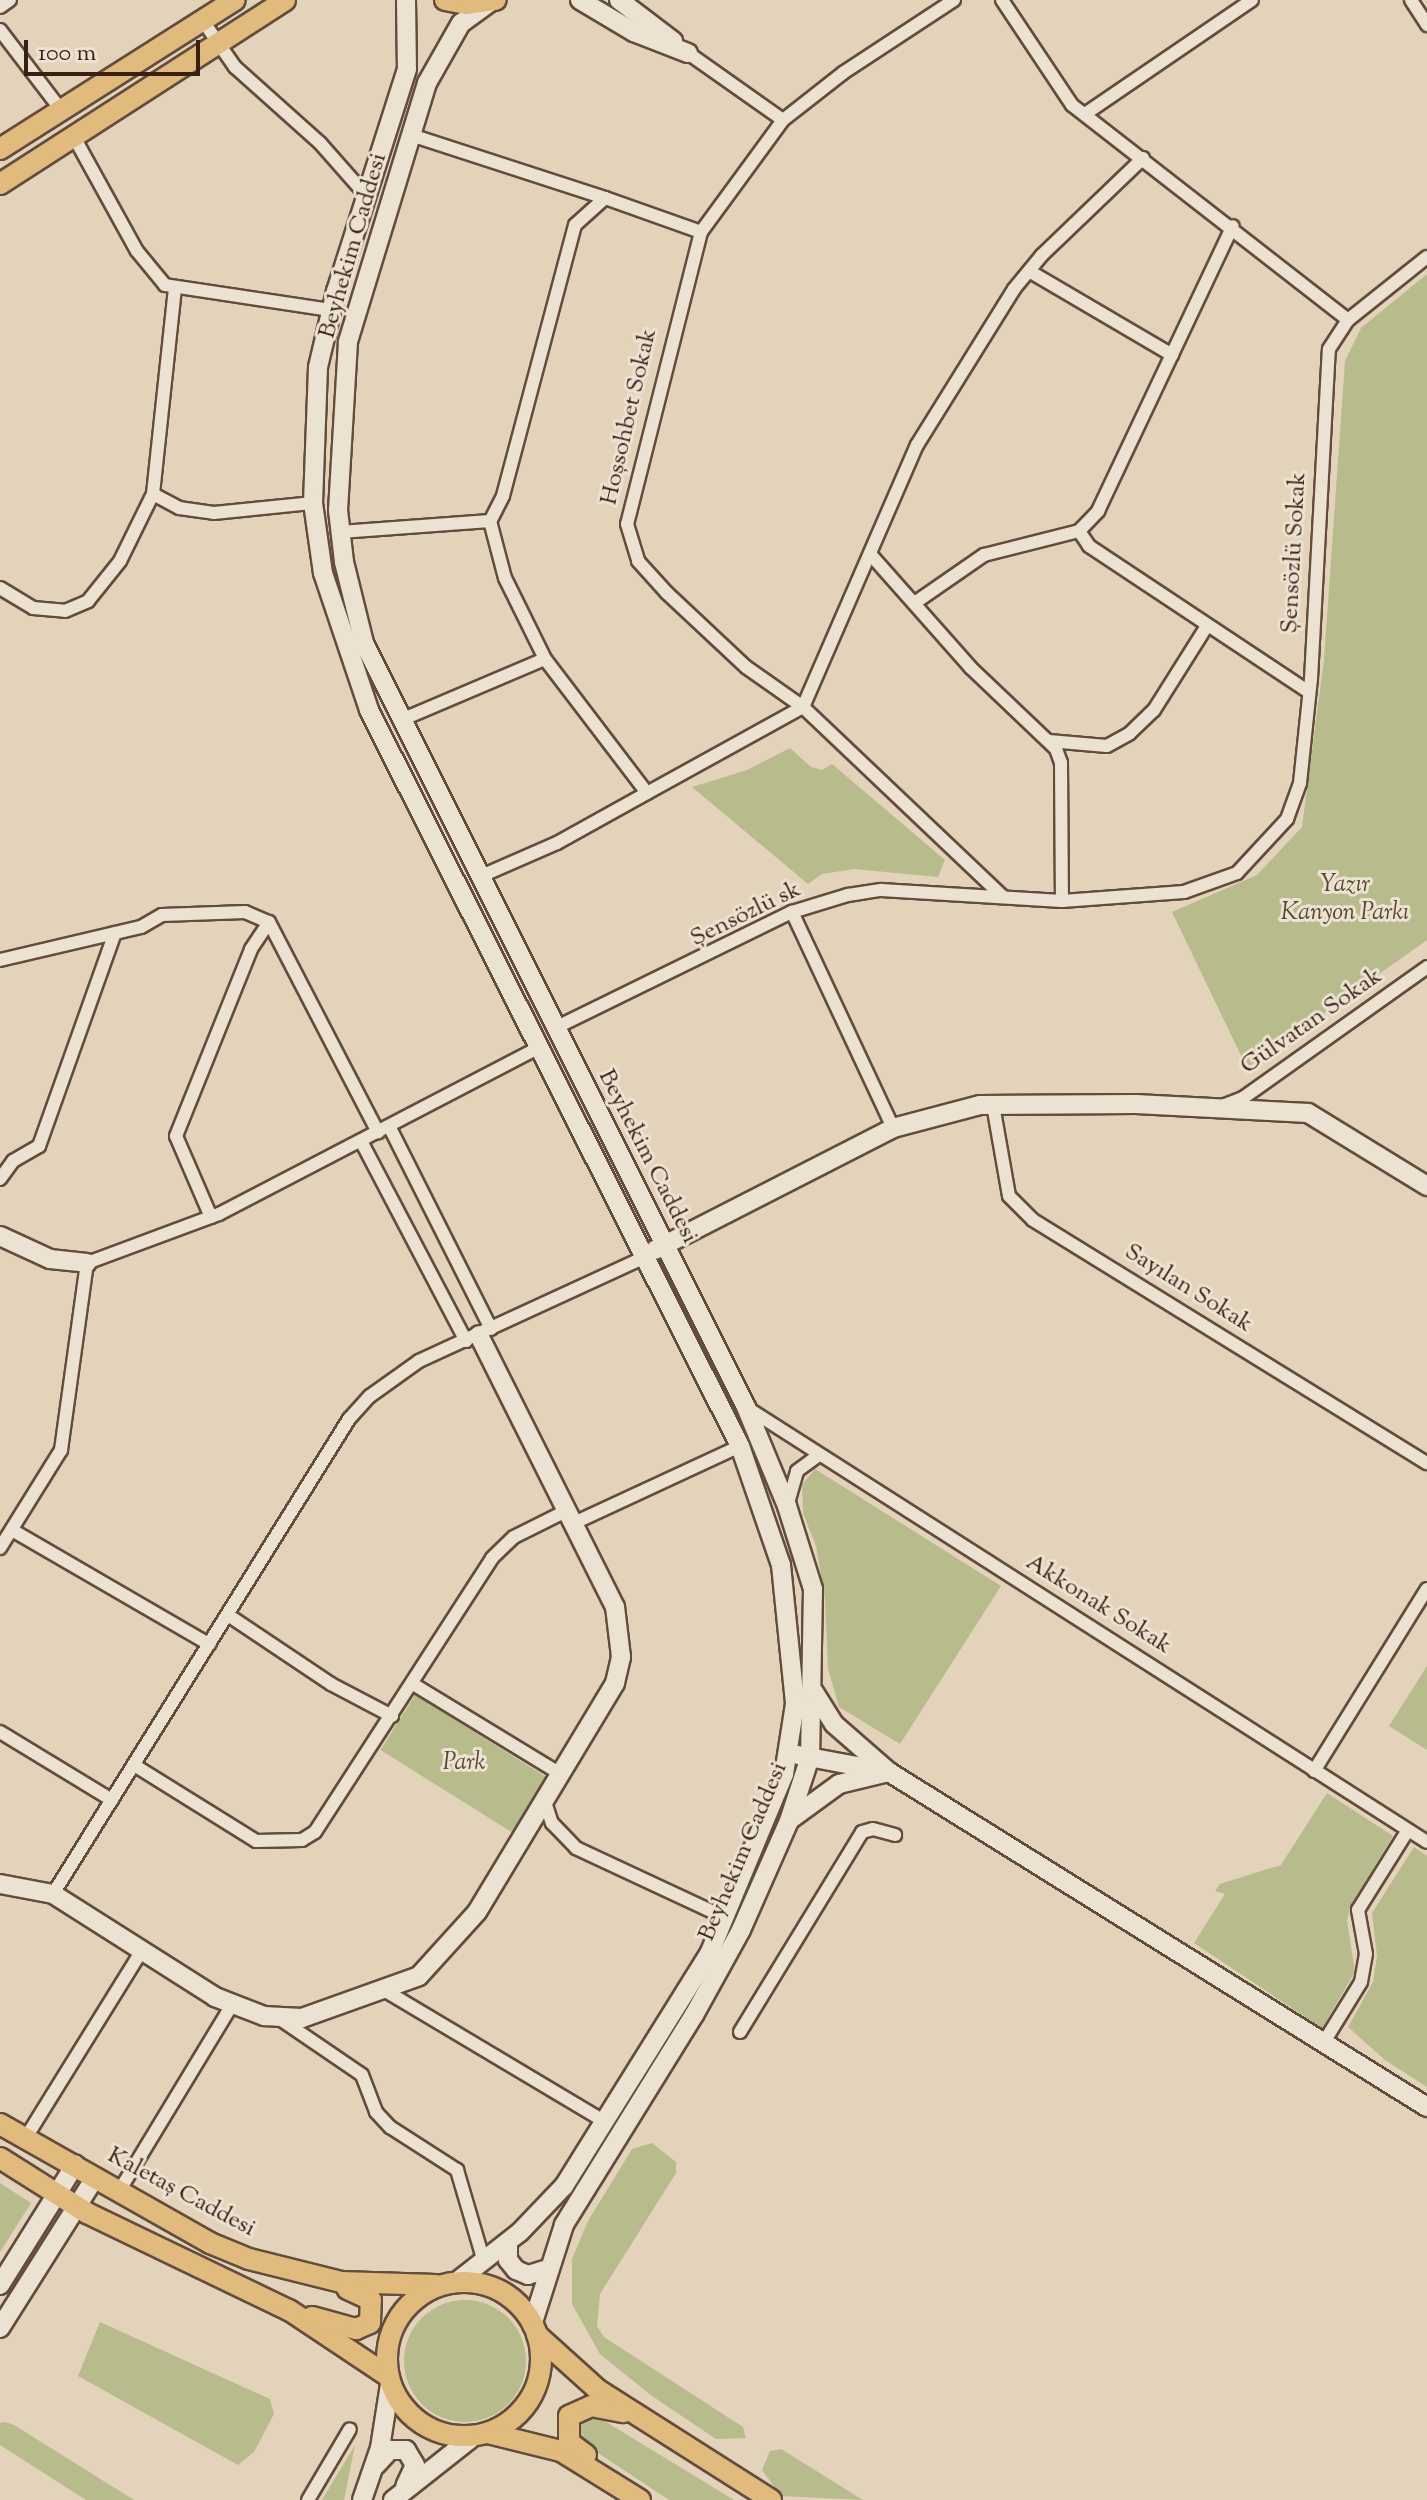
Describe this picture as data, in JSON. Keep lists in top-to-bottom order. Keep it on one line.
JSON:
{"streets":{"main road":["Beyhekim Caddesi","Kaletaş Caddesi"],"street":["Hoşsohbet Sokak","Şensözlü Sokak","Şensözlü sk","Gülvatan Sokak","Sayılan Sokak","Akkonak Sokak"]},"crossings":[["Beyhekim Caddesi","Şensözlü sk"],["Beyhekim Caddesi","Akkonak Sokak"],["Beyhekim Caddesi","Kaletaş Caddesi"],["Hoşsohbet Sokak","Şensözlü sk"],["Şensözlü Sokak","Şensözlü sk"]],"parks":["Yazır Kanyon Parkı","Park"],"scale_bar":"100 m"}
